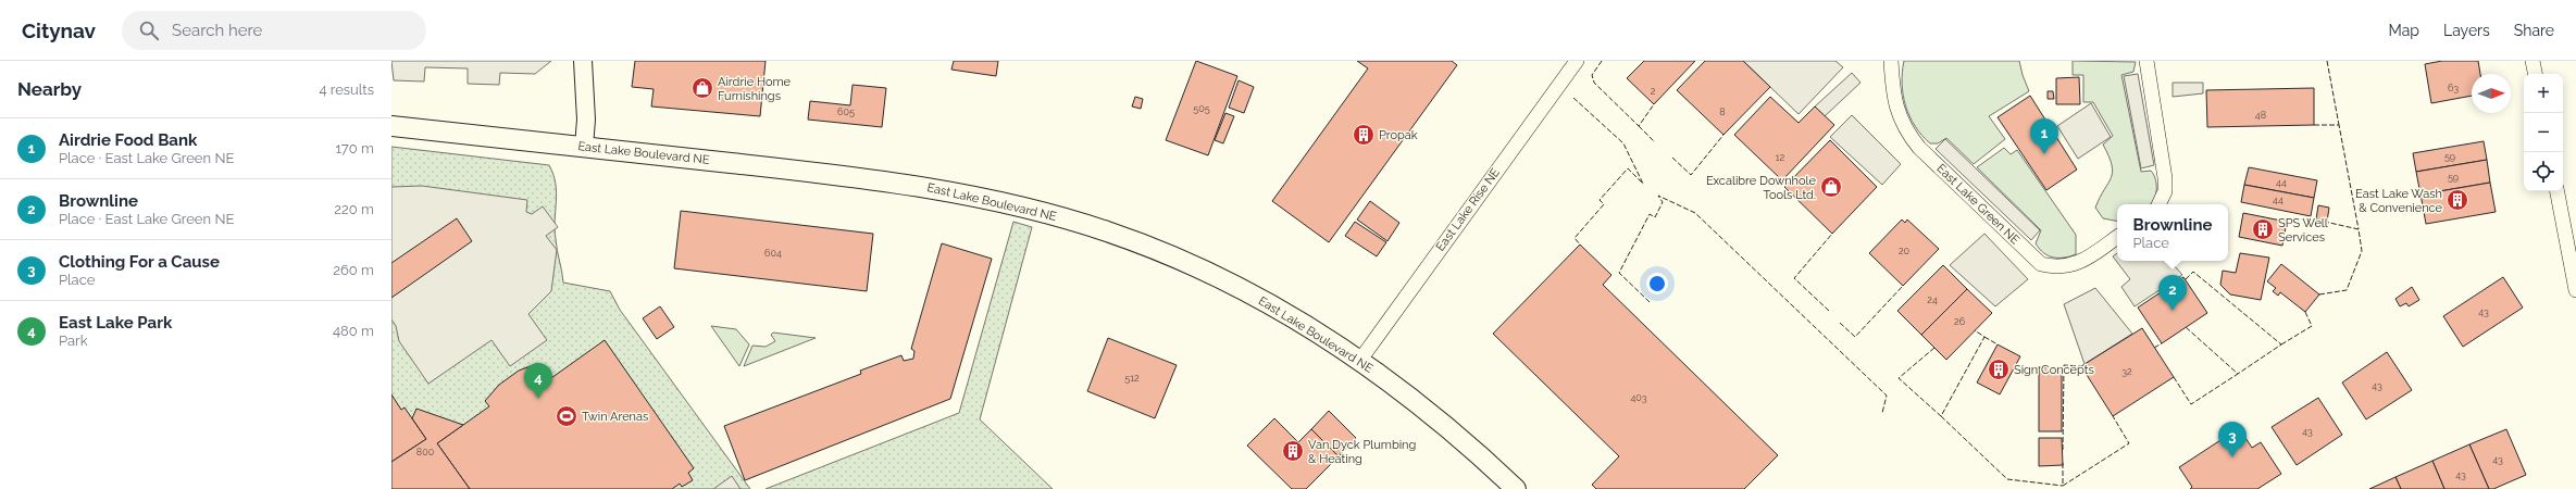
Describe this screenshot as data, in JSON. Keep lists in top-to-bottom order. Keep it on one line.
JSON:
{"streets":{"main road":["East Lake Boulevard NE"],"street":["East Lake Green NE","East Lake Rise NE"]},"crossings":[["East Lake Boulevard NE","East Lake Rise NE"]],"places":{"shop":["Airdrie Home Furnishings","Excalibre Downhole Tools Ltd."],"building":["Propak","East Lake Wash & Convenience","SPS Well Services","Sign Concepts","Van Dyck Plumbing & Heating"],"sports":["Twin Arenas"]},"house_numbers":["63","2","505","605","8","48","59","12","59","44","44","20","604","24","43","26","32","512","43","403","43","800","43","43"],"north":"right","page":{"header":"Citynav","search":"Search here","nav":["Map","Layers","Share"],"heading":["Nearby","4 results"],"map_buttons":["+","−"],"list":[{"mark":"1","name":"Airdrie Food Bank","note":"Place · East Lake Green NE","value":"170 m"},{"mark":"2","name":"Brownline","note":"Place · East Lake Green NE","value":"220 m"},{"mark":"3","name":"Clothing For a Cause","note":"Place","value":"260 m"},{"mark":"4","name":"East Lake Park","note":"Park","value":"480 m"}],"pins":["1","2","4","3"],"popup":["Brownline","Place"]}}
